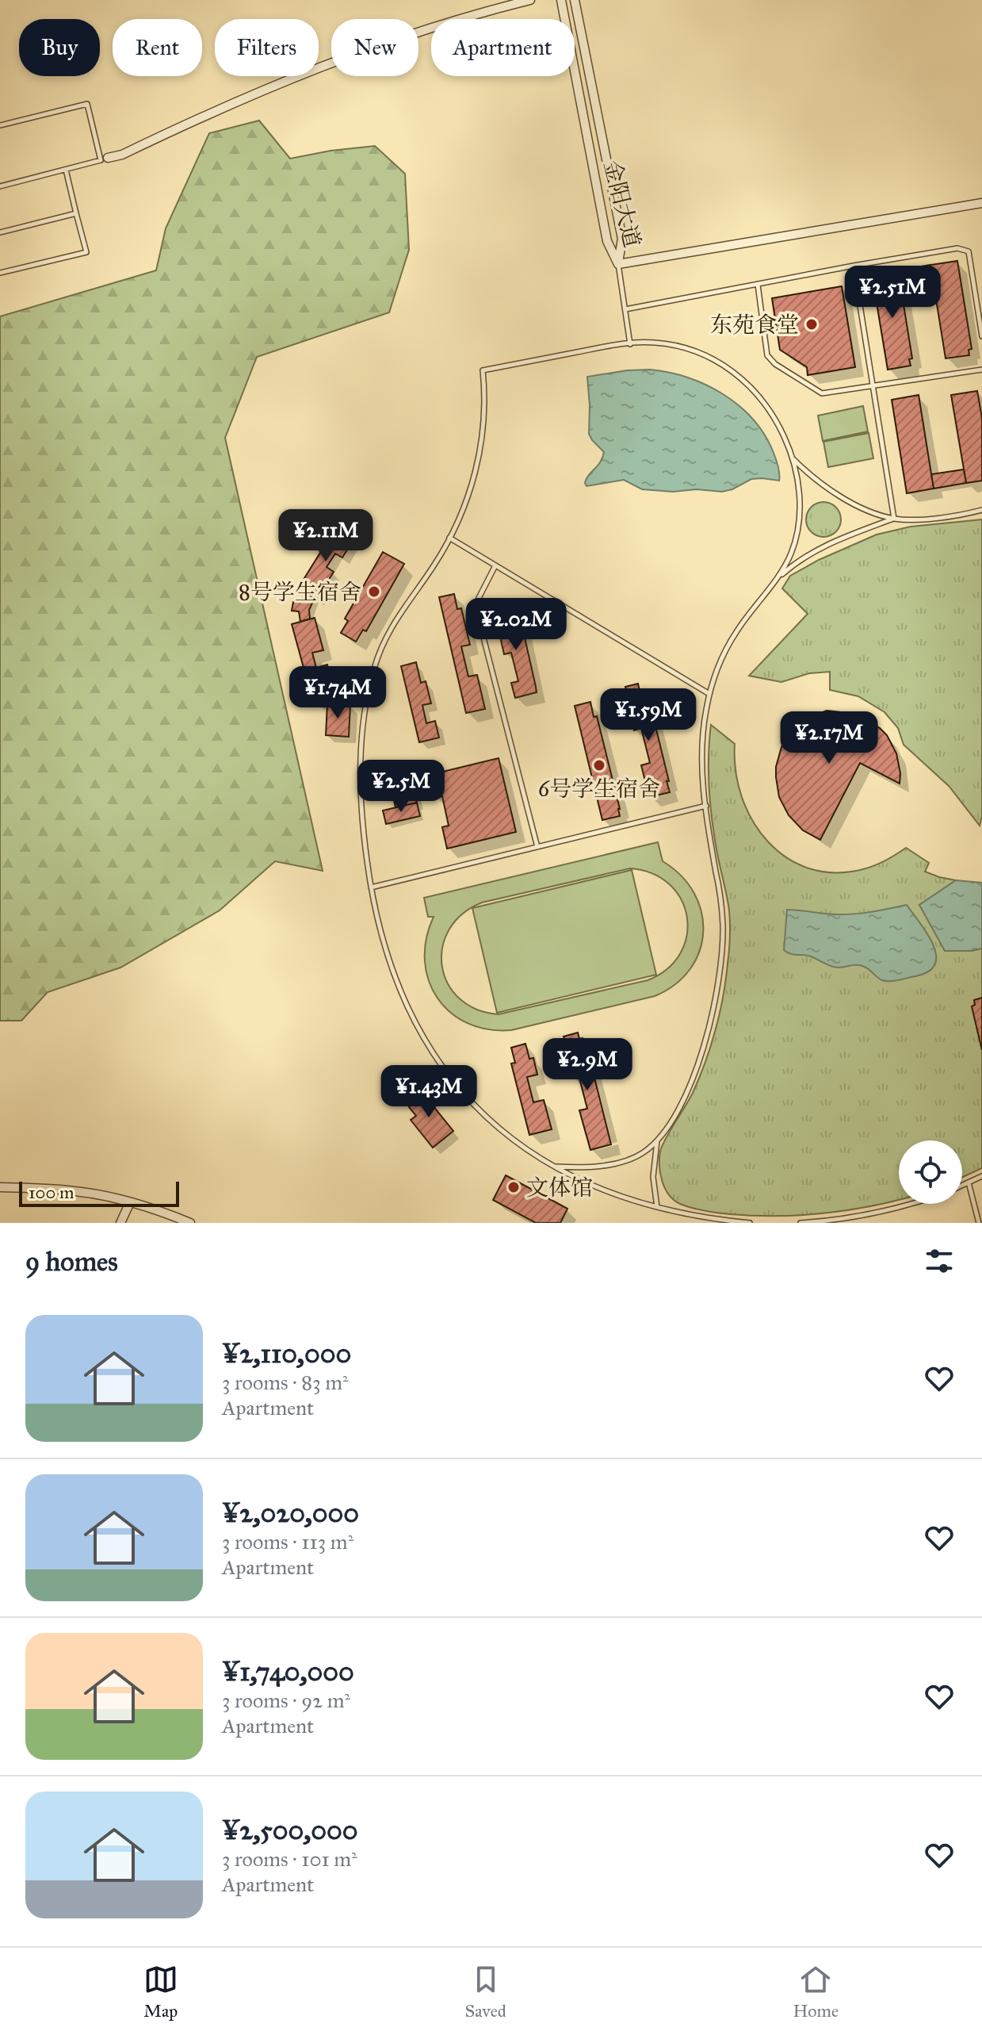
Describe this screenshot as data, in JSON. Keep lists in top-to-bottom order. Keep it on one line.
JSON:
{"streets":{"street":["金阳大道"]},"places":["东苑食堂","8号学生宿舍","6号学生宿舍","文体馆"],"scale_bar":"100 m","page":{"chip":["Buy","Rent","Filters","New","Apartment"],"price":["¥2.51M","¥2.11M","¥2.02M","¥1.74M","¥1.59M","¥2.17M","¥2.5M","¥2.9M","¥1.43M"],"scale":"100 m","heading":"9 homes","list":[{"name":"¥2,110,000","note":"3 rooms · 83 m² · Apartment"},{"name":"¥2,020,000","note":"3 rooms · 113 m² · Apartment"},{"name":"¥1,740,000","note":"3 rooms · 92 m² · Apartment"},{"name":"¥2,500,000","note":"3 rooms · 101 m² · Apartment"}],"tabs":["Map","Saved","Home"]}}
